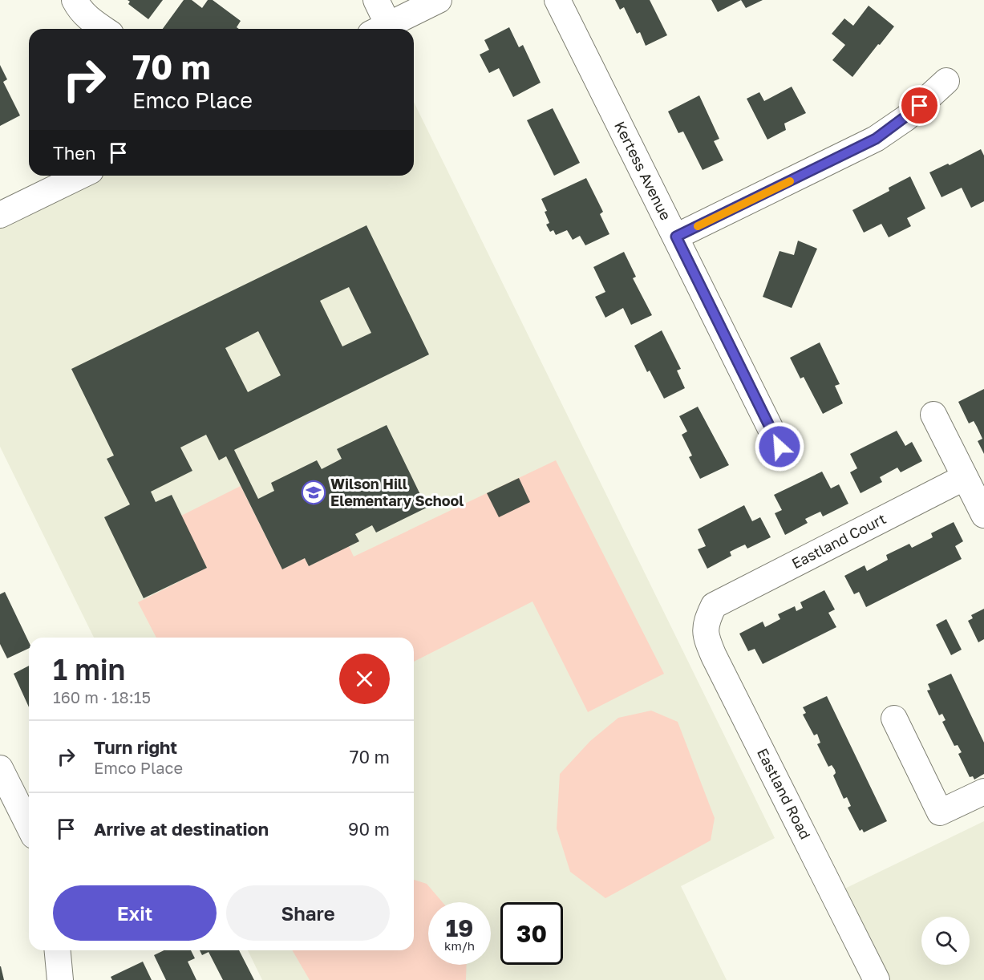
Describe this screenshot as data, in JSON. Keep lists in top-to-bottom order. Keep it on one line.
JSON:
{"streets":{"street":["Kertess Avenue","Eastland Court","Eastland Road"]},"crossings":[["Eastland Court","Eastland Road"]],"places":{"school or university":["Wilson Hill Elementary School"]},"page":{"turn":["70 m","Emco Place"],"then":"Then","heading":["1 min","160 m · 18:15"],"list":[{"name":"Turn right","note":"Emco Place","value":"70 m"},{"name":"Arrive at destination","value":"90 m"}],"buttons":["Exit","Share"],"speed":"19 km/h","limit":"30"}}
